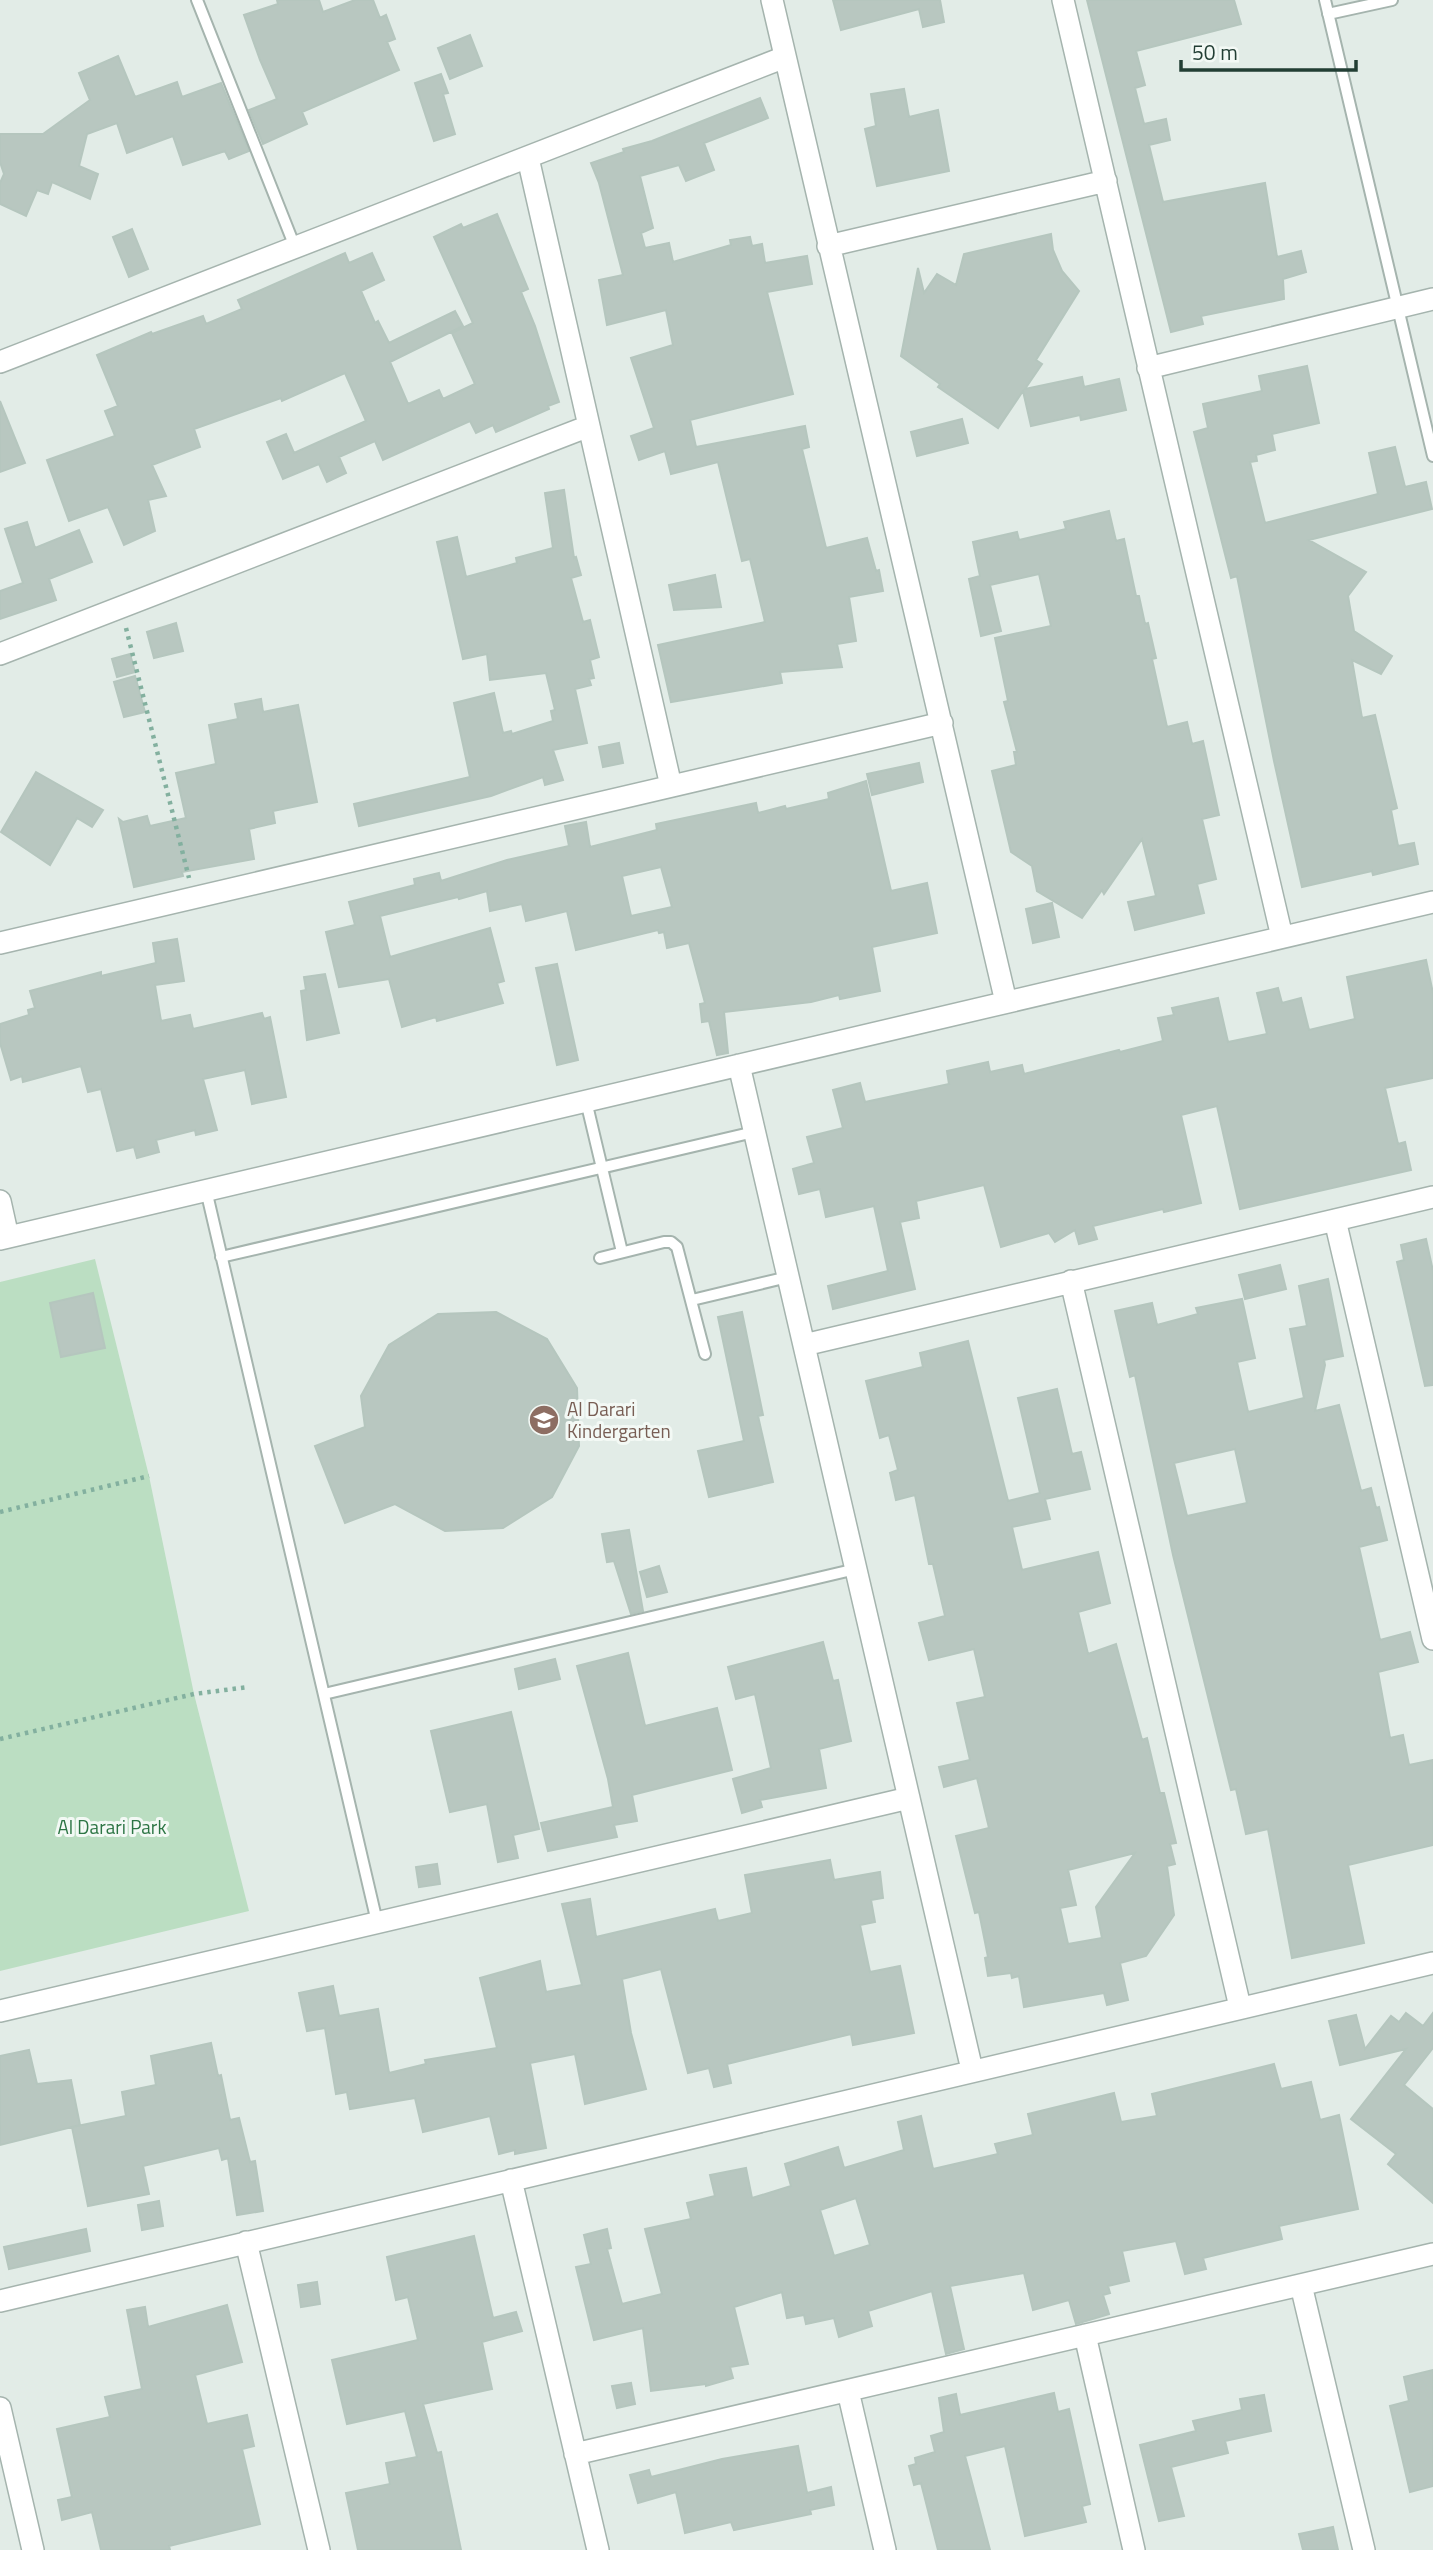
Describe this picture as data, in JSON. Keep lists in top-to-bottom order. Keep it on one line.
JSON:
{"parks":["Al Darari Park"],"places":{"school or university":["Al Darari Kindergarten"]},"scale_bar":"50 m"}
